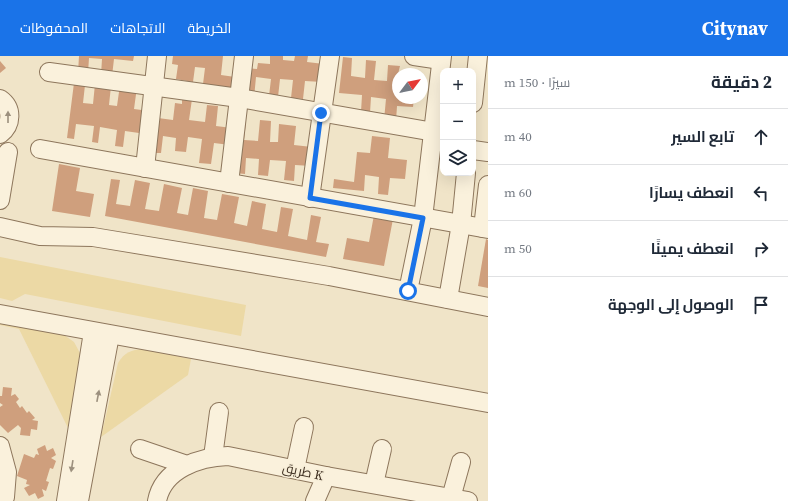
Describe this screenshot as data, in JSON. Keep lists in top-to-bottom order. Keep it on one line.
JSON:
{"streets":{"street":["طريق K"]},"north":"top right","page":{"header":"Citynav","nav":["الخريطة","الاتجاهات","المحفوظات"],"heading":["2 دقيقة","سيرًا · 150 m"],"map_buttons":["+","−"],"list":[["تابع السير","40 m"],["انعطف يسارًا","60 m"],["انعطف يمينًا","50 m"],"الوصول إلى الوجهة"]}}
